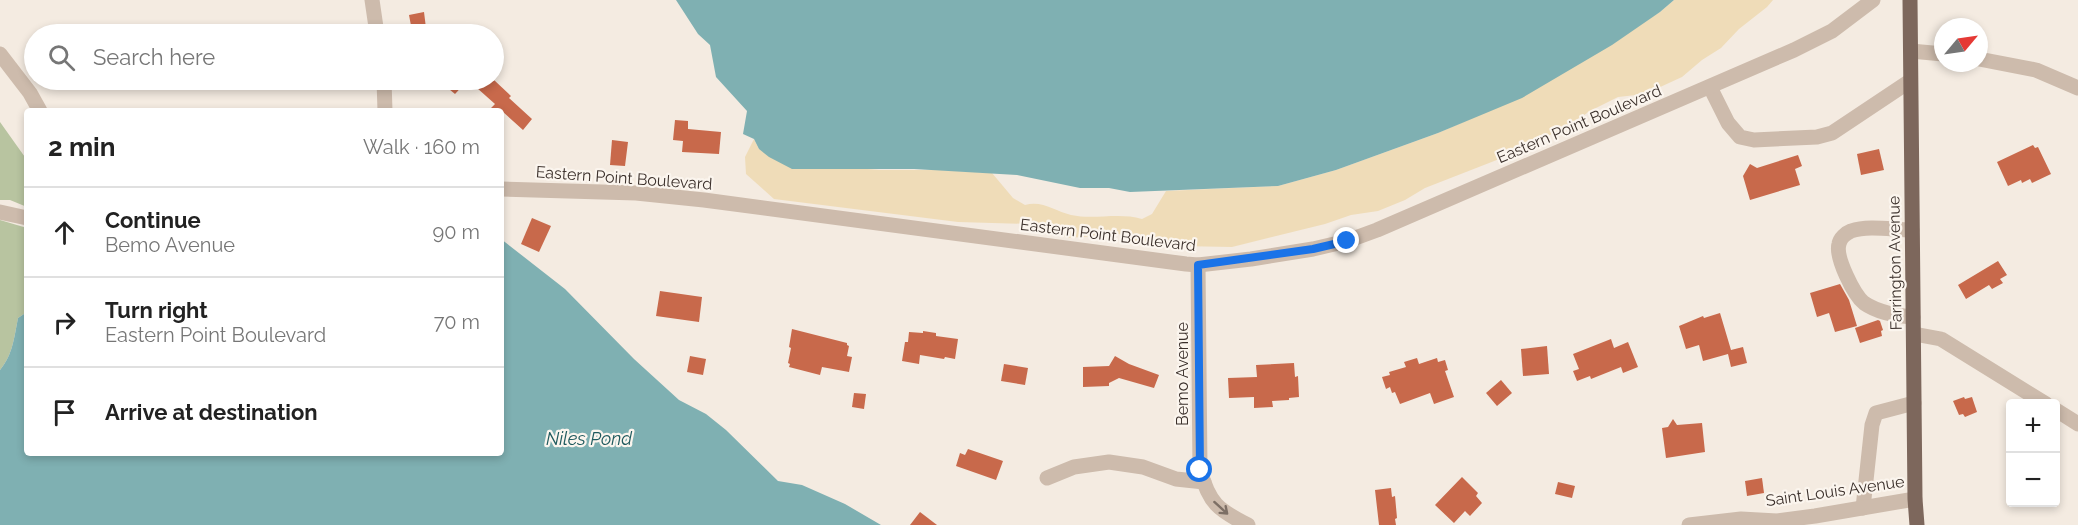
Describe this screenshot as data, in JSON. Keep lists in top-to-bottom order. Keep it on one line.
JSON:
{"streets":{"main road":["Farrington Avenue"],"street":["Eastern Point Boulevard","Bemo Avenue","Saint Louis Avenue"]},"crossings":[["Eastern Point Boulevard","Bemo Avenue"],["Farrington Avenue","Saint Louis Avenue"]],"water":["Niles Pond"],"north":"top right","page":{"search":"Search here","heading":["2 min","Walk · 160 m"],"list":[["Continue","Bemo Avenue","90 m"],["Turn right","Eastern Point Boulevard","70 m"],"Arrive at destination"],"map_buttons":["+","−"]}}
